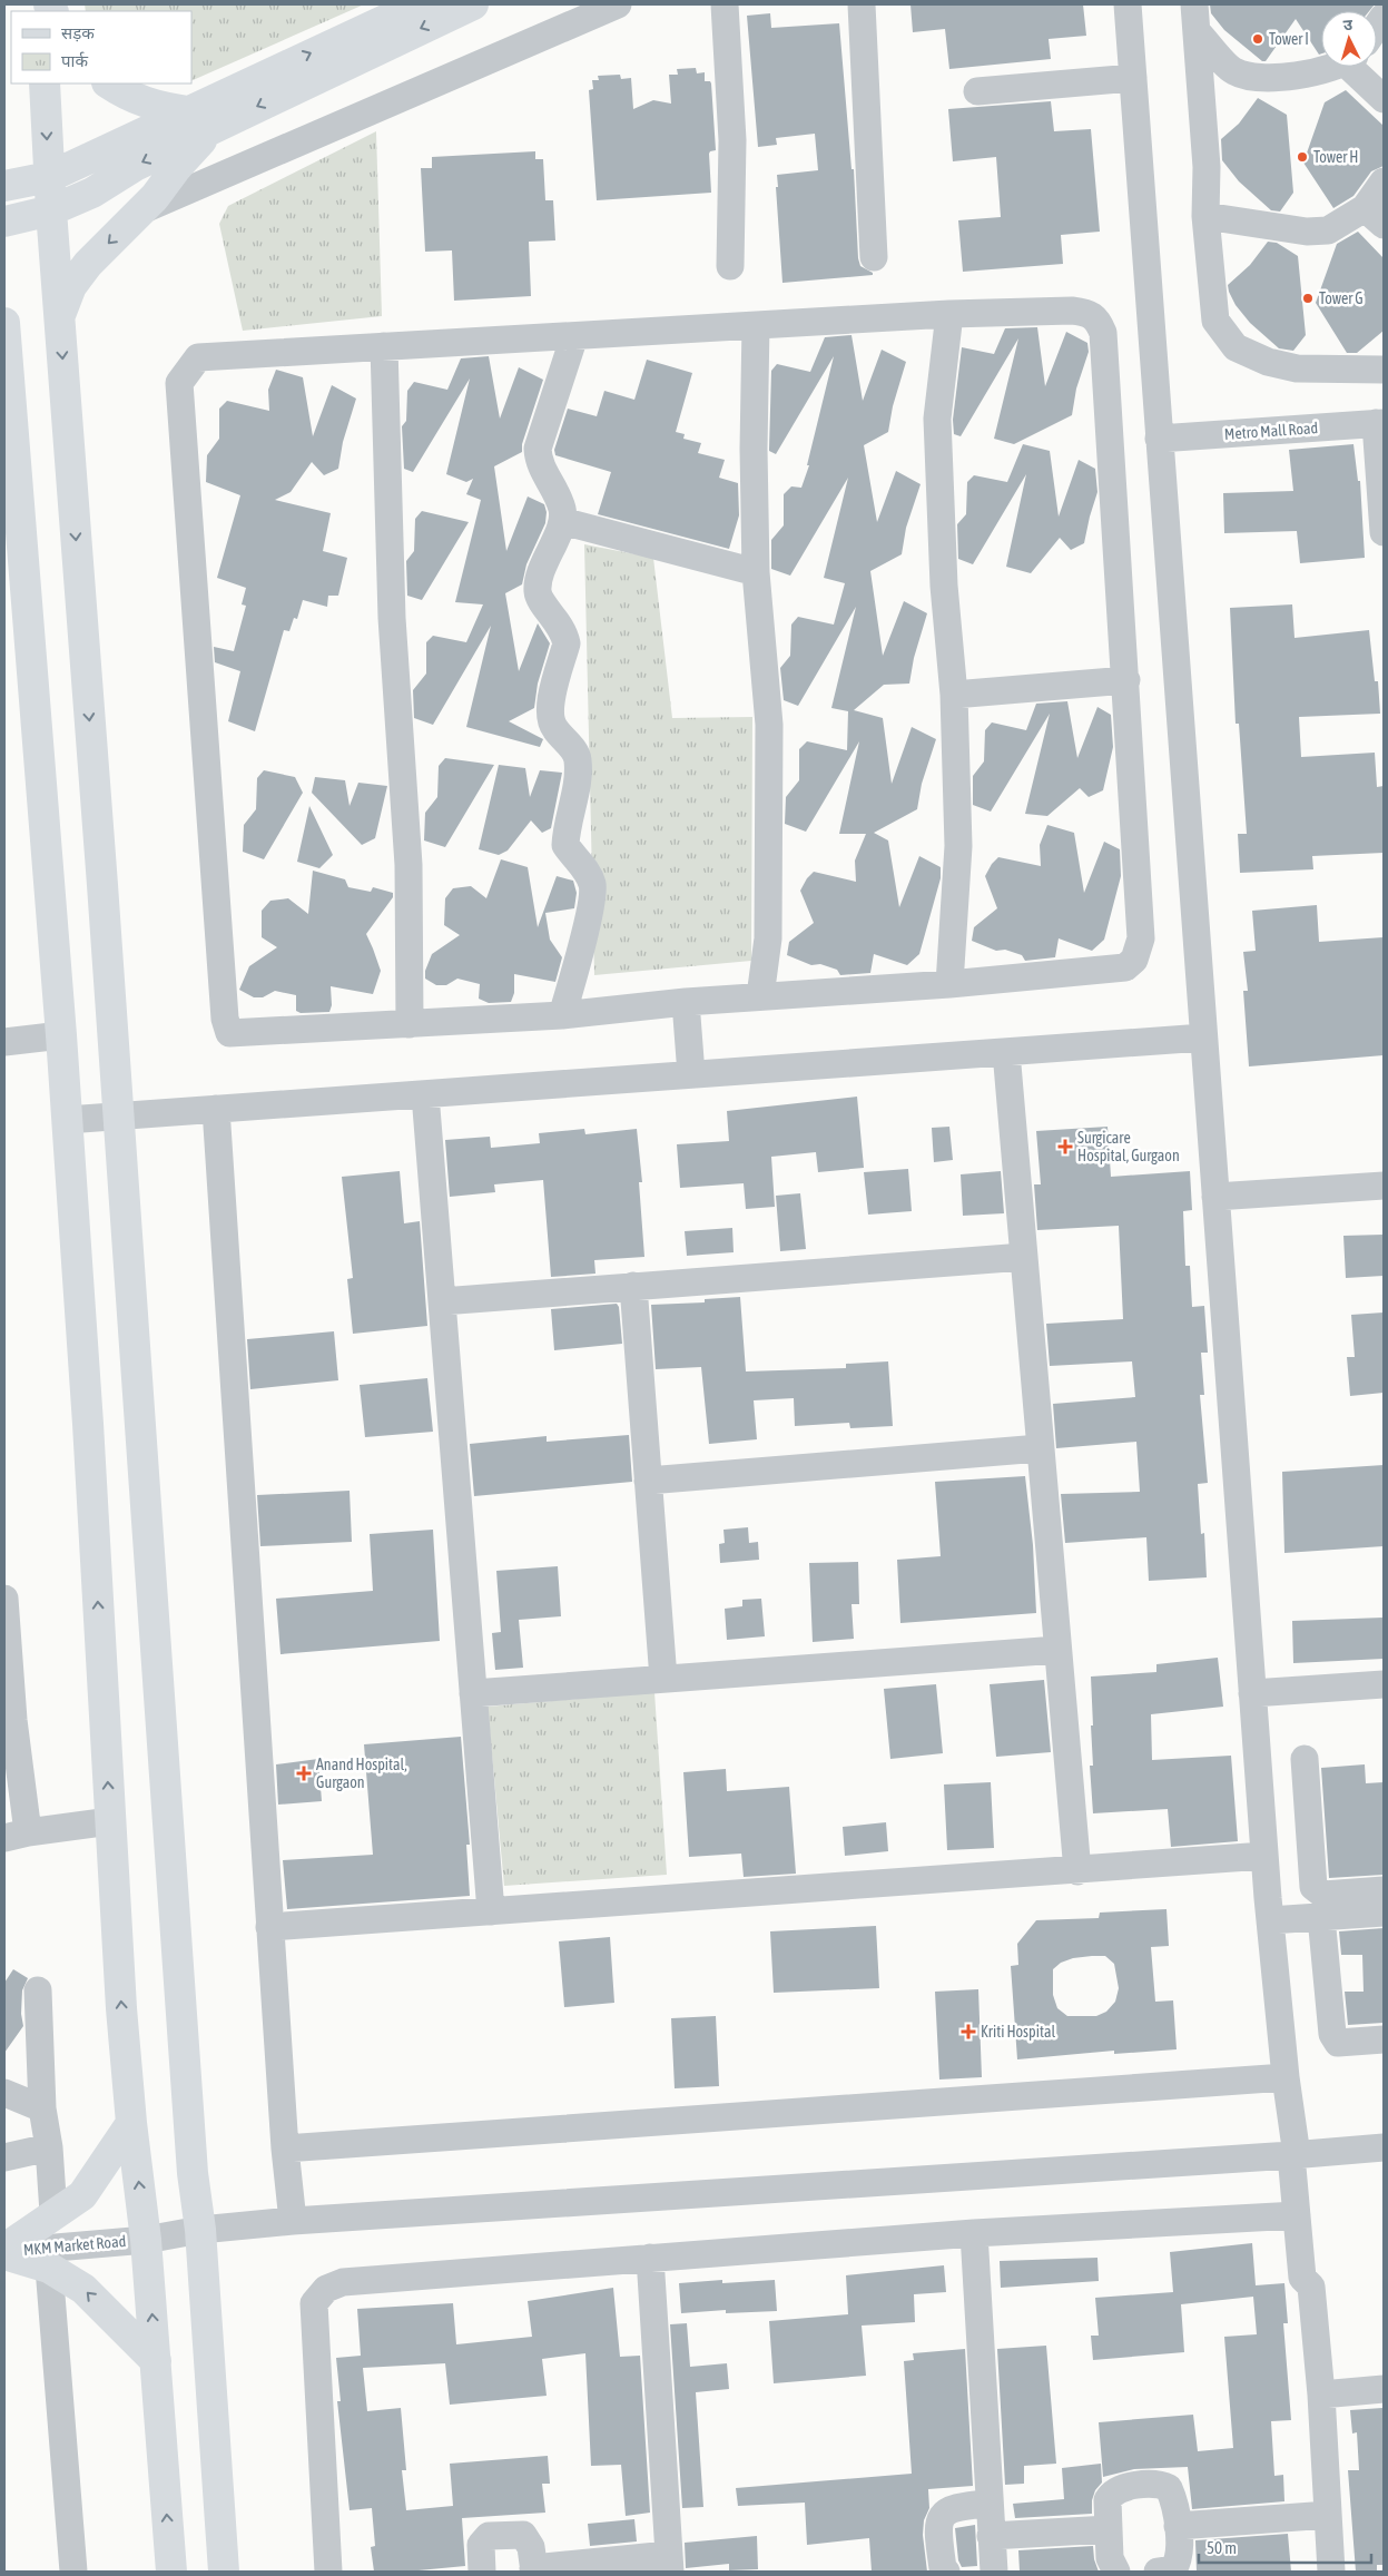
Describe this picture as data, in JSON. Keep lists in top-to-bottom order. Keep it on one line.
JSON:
{"streets":{"street":["Metro Mall Road","MKM Market Road"]},"places":{"other":["Tower I","Tower H","Tower G"],"health":["Surgicare Hospital, Gurgaon","Anand Hospital, Gurgaon","Kriti Hospital"]},"legend":["सड़क","पार्क"],"scale_bar":"50 m","north":"top"}
